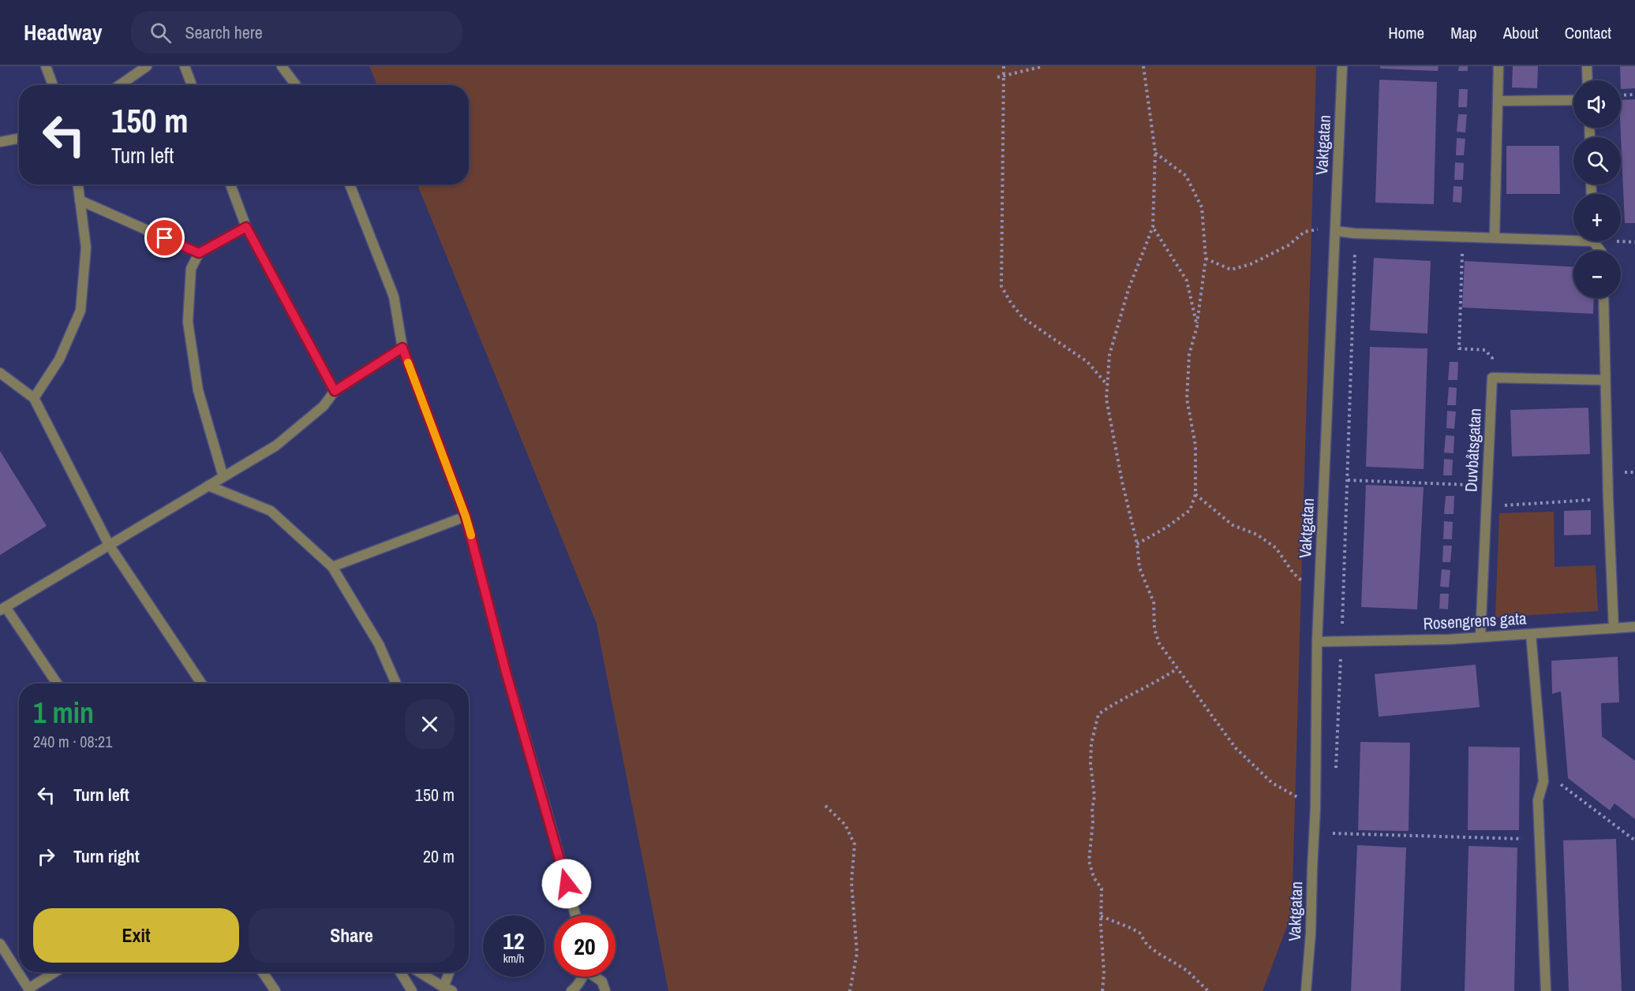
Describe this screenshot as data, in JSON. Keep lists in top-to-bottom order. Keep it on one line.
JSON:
{"streets":{"street":["Vaktgatan","Duvbåtsgatan","Rosengrens gata"]},"crossings":[["Vaktgatan","Rosengrens gata"],["Duvbåtsgatan","Rosengrens gata"]],"page":{"header":"Headway","search":"Search here","nav":["Home","Map","About","Contact"],"map_buttons":["+","−"],"turn":["150 m","Turn left"],"heading":["1 min","240 m · 08:21"],"list":[{"name":"Turn left","value":"150 m"},{"name":"Turn right","value":"20 m"}],"buttons":["Exit","Share"],"speed":"12 km/h","limit":"20"}}
